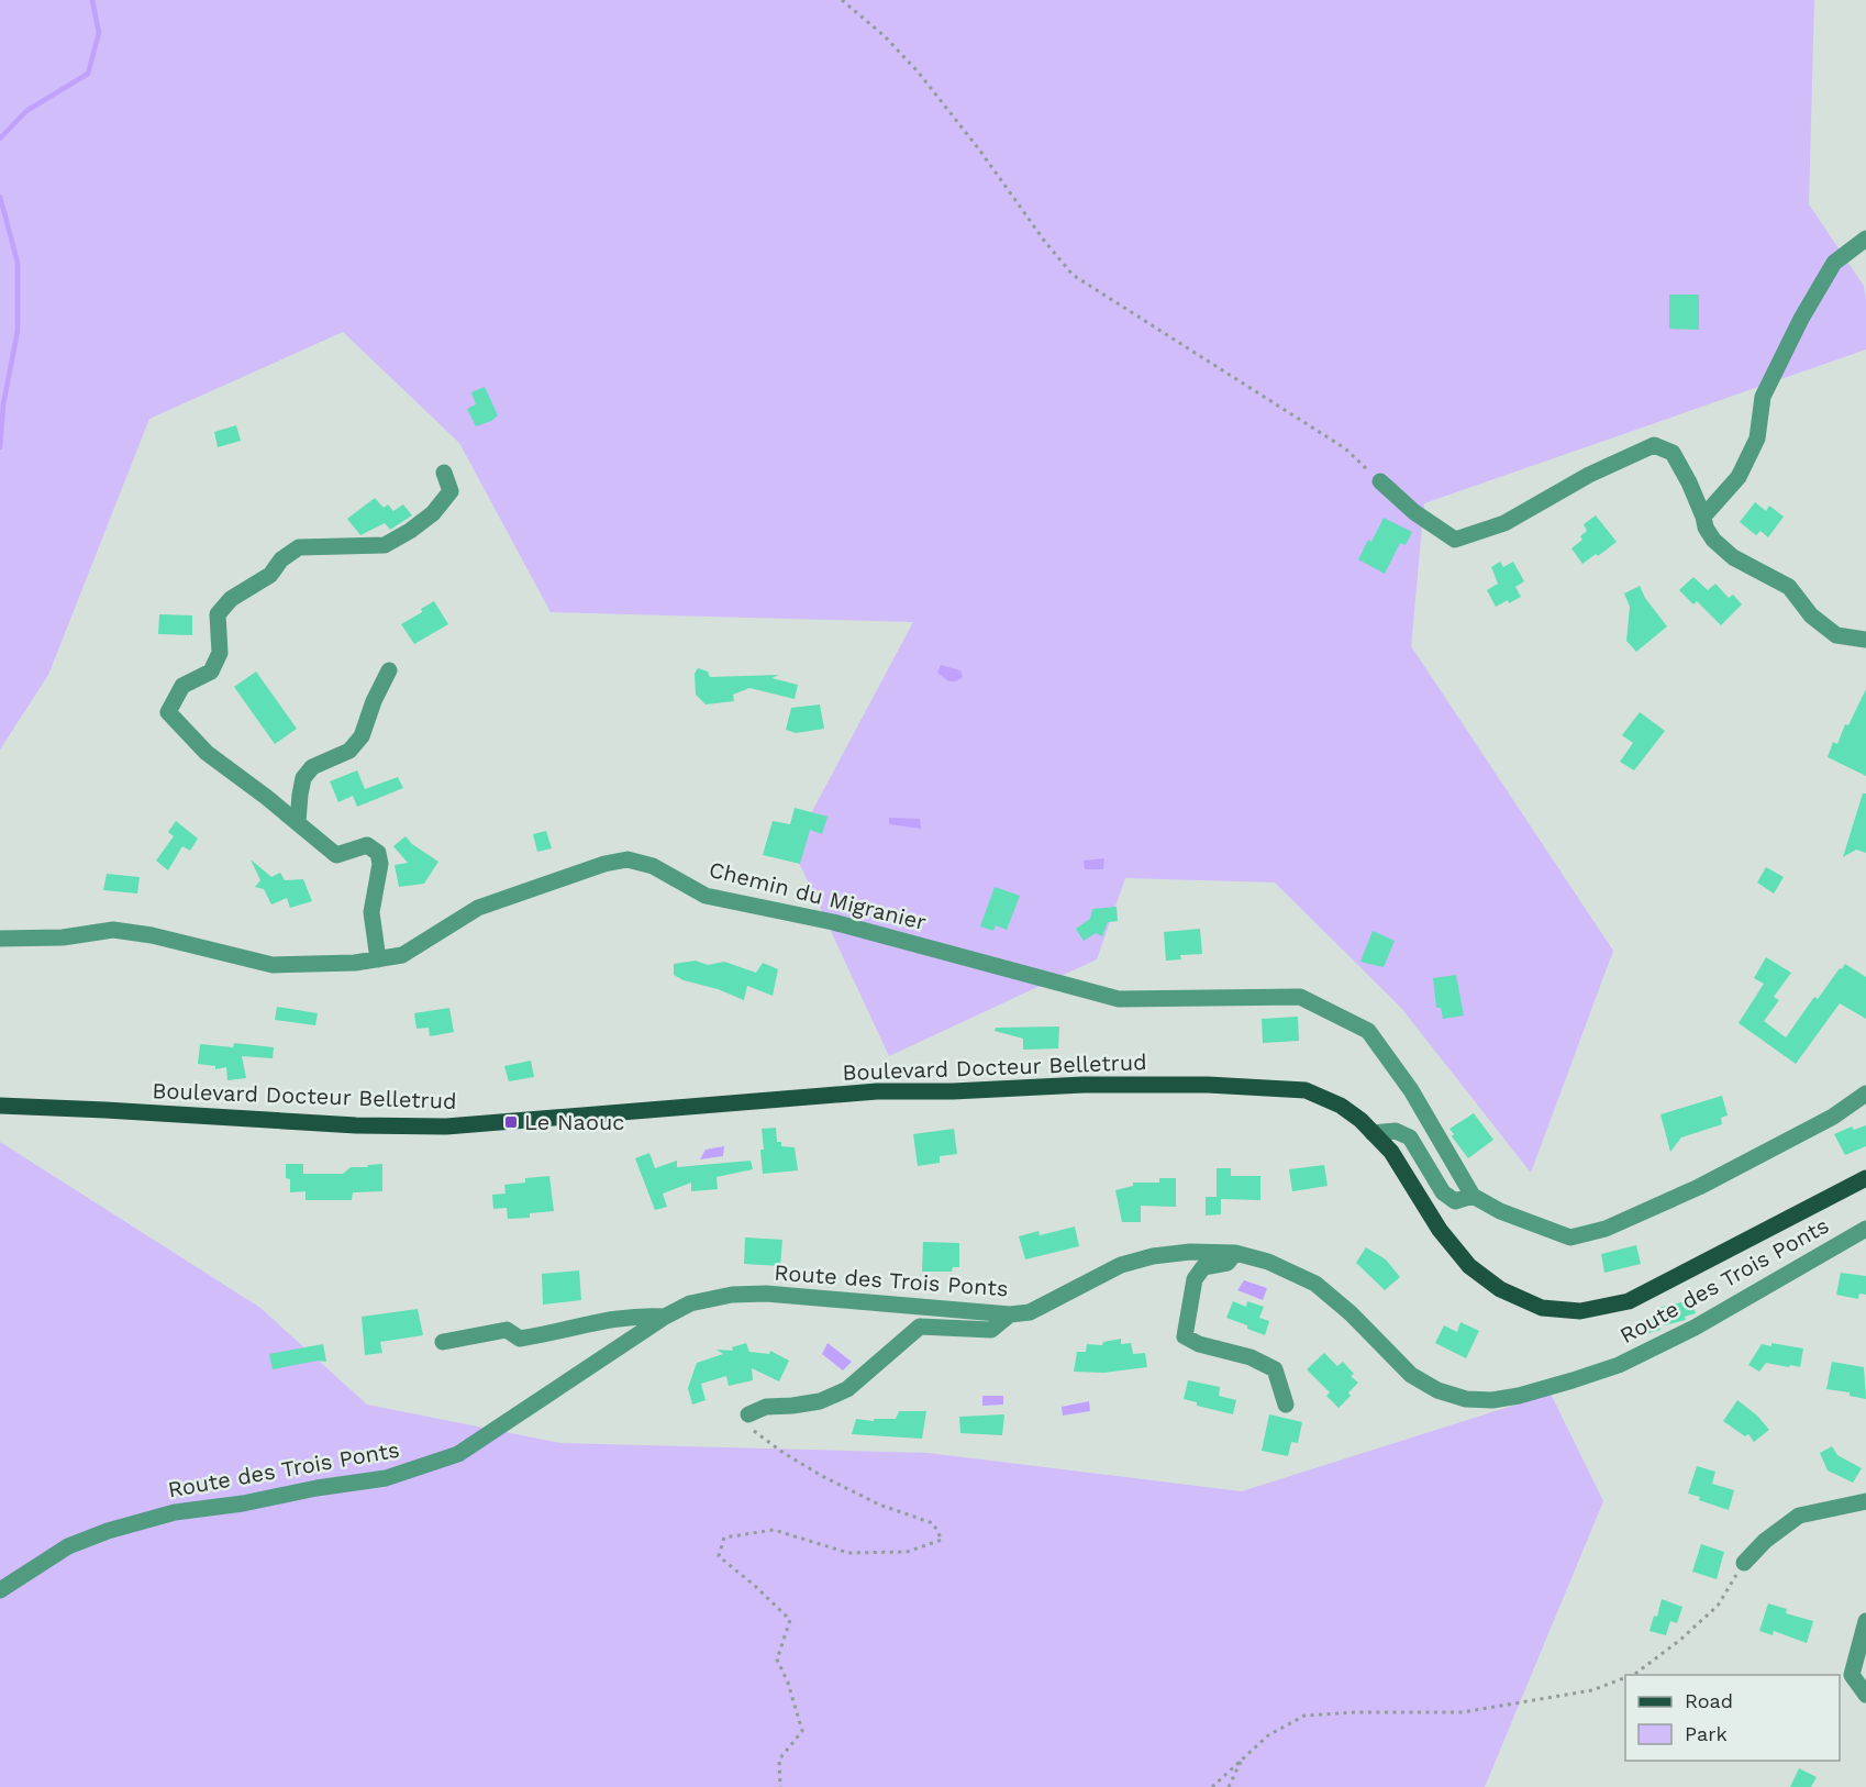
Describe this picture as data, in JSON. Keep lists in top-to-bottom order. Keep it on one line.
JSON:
{"streets":{"main road":["Boulevard Docteur Belletrud"],"street":["Chemin du Migranier","Route des Trois Ponts"]},"places":{"transit":["Le Naouc"]},"legend":["Road","Park"]}
